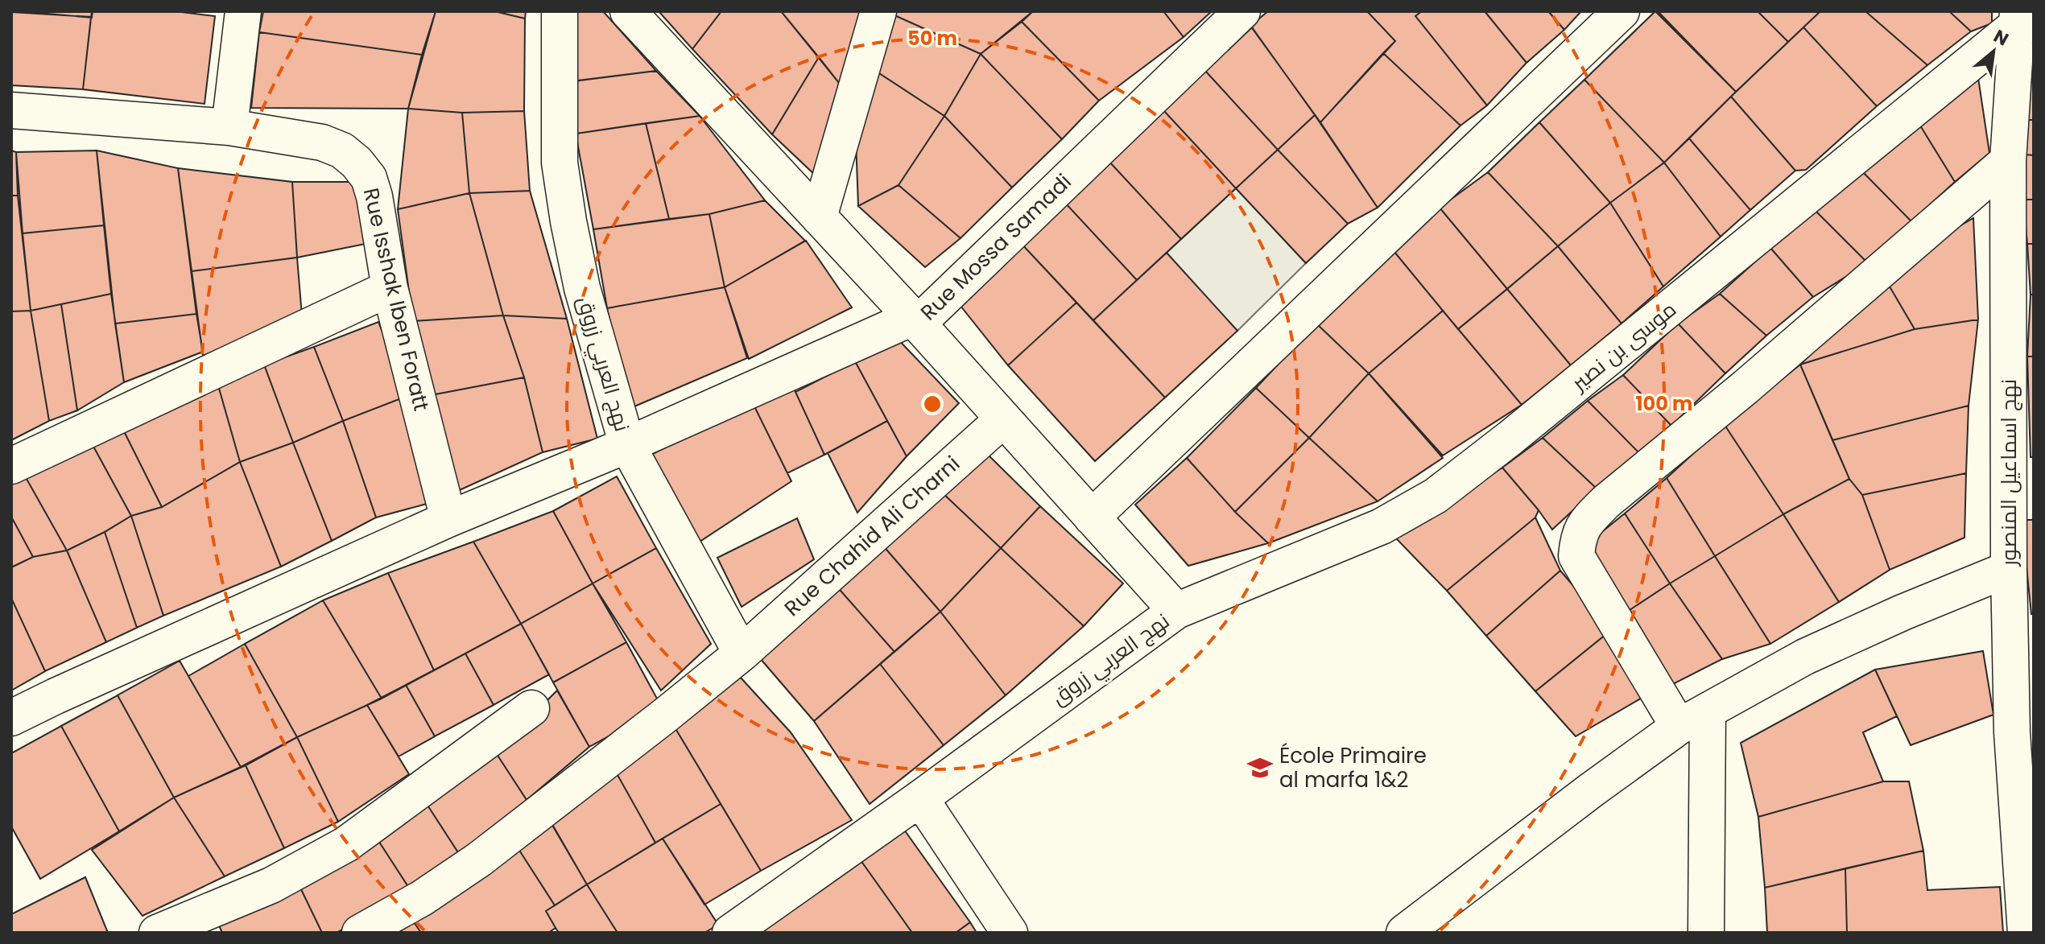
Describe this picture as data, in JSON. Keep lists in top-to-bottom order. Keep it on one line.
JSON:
{"streets":{"street":["Rue Mossa Samadi","Rue Isshak Iben Foratt","موسى بن نصير","نهج العربي زروق","نهج اسماعيل المنصور","Rue Chahid Ali Charni"]},"crossings":[["Rue Mossa Samadi","نهج العربي زروق"],["موسى بن نصير","نهج العربي زروق"],["موسى بن نصير","نهج اسماعيل المنصور"],["نهج العربي زروق","Rue Chahid Ali Charni"]],"places":{"school or university":["École Primaire al marfa 1&2"]},"north":"top right","rings":["50 m","100 m"]}
